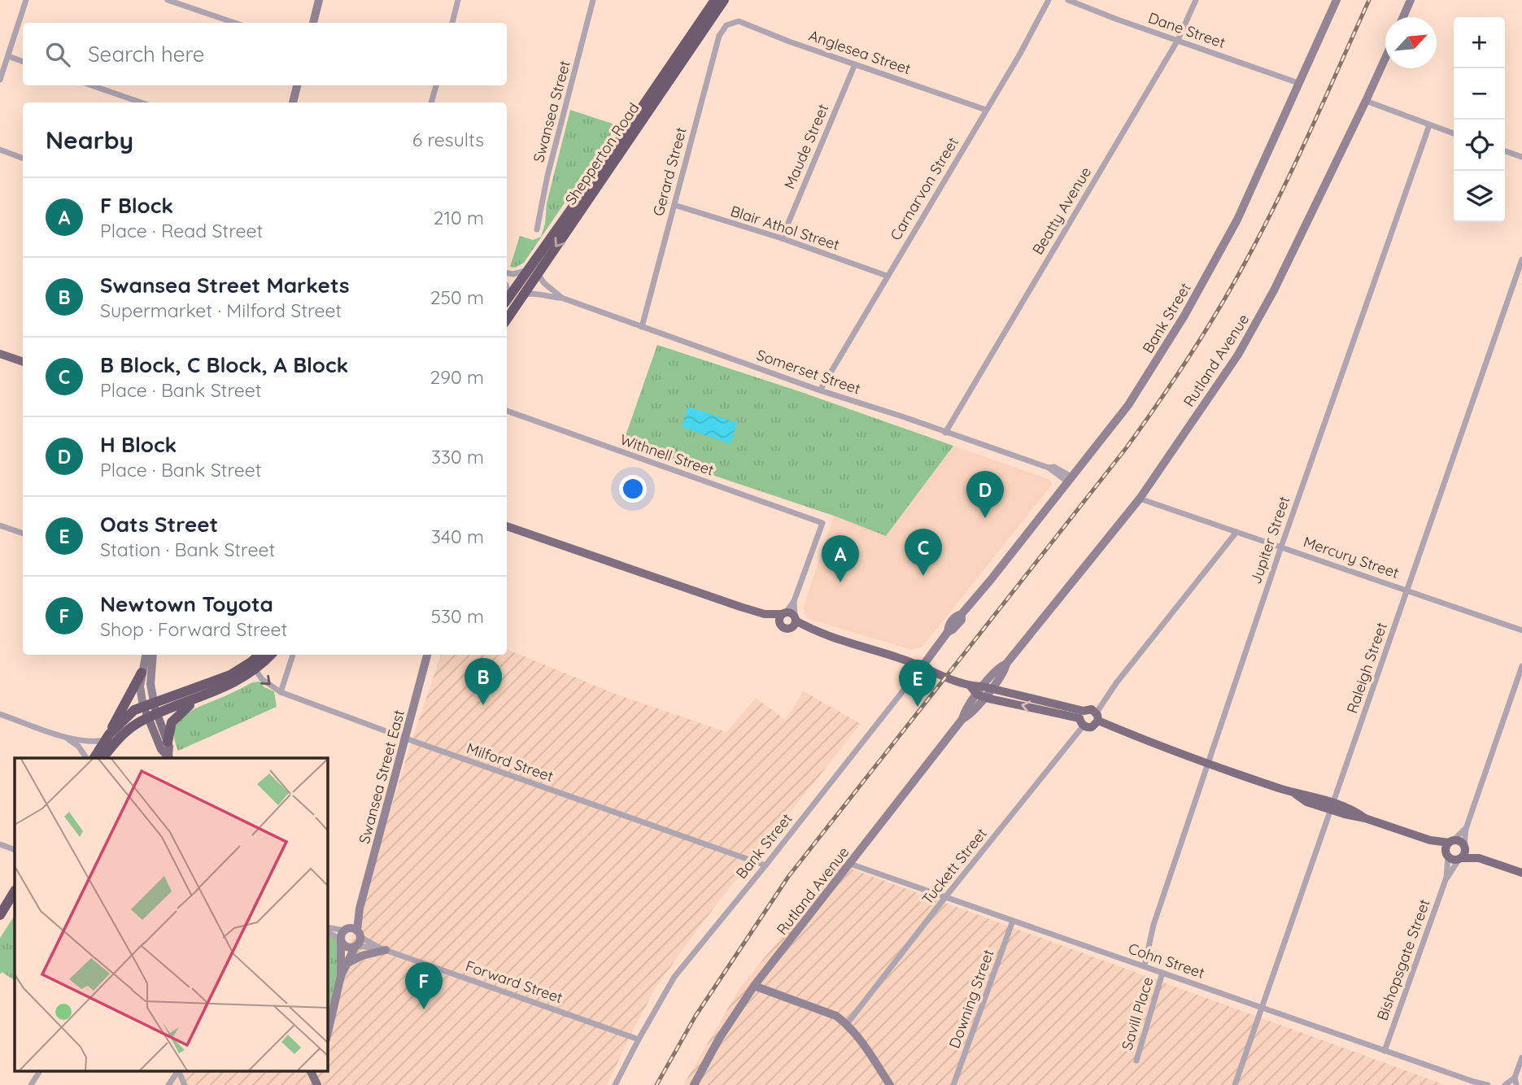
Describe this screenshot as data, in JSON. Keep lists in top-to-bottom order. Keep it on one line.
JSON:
{"streets":{"highway":["Shepperton Road"],"street":["Dane Street","Anglesea Street","Swansea Street","Maude Street","Gerard Street","Carnarvon Street","Beatty Avenue","Blair Athol Street","Bank Street","Rutland Avenue","Somerset Street","Withnell Street","Jupiter Street","Mercury Street","Raleigh Street","Milford Street","Swansea Street East","Tuckett Street","Bishopsgate Street","Cohn Street","Forward Street","Downing Street","Savill Place"]},"crossings":[["Dane Street","Beatty Avenue"],["Dane Street","Bank Street"],["Anglesea Street","Maude Street"],["Anglesea Street","Gerard Street"],["Anglesea Street","Carnarvon Street"],["Maude Street","Blair Athol Street"],["Shepperton Road","Somerset Street"],["Gerard Street","Blair Athol Street"],["Gerard Street","Somerset Street"],["Carnarvon Street","Blair Athol Street"],["Carnarvon Street","Somerset Street"],["Beatty Avenue","Somerset Street"],["Bank Street","Somerset Street"],["Bank Street","Milford Street"],["Bank Street","Forward Street"],["Rutland Avenue","Mercury Street"],["Rutland Avenue","Cohn Street"],["Jupiter Street","Mercury Street"],["Jupiter Street","Cohn Street"],["Mercury Street","Raleigh Street"],["Raleigh Street","Cohn Street"],["Milford Street","Swansea Street East"],["Swansea Street East","Forward Street"],["Tuckett Street","Cohn Street"],["Bishopsgate Street","Cohn Street"],["Cohn Street","Downing Street"],["Cohn Street","Savill Place"]],"north":"top right","page":{"map_buttons":["+","−"],"search":"Search here","heading":["Nearby","6 results"],"list":[{"mark":"A","name":"F Block","note":"Place · Read Street","value":"210 m"},{"mark":"B","name":"Swansea Street Markets","note":"Supermarket · Milford Street","value":"250 m"},{"mark":"C","name":"B Block, C Block, A Block","note":"Place · Bank Street","value":"290 m"},{"mark":"D","name":"H Block","note":"Place · Bank Street","value":"330 m"},{"mark":"E","name":"Oats Street","note":"Station · Bank Street","value":"340 m"},{"mark":"F","name":"Newtown Toyota","note":"Shop · Forward Street","value":"530 m"}],"pins":["D","C","A","B","E","F"]}}
